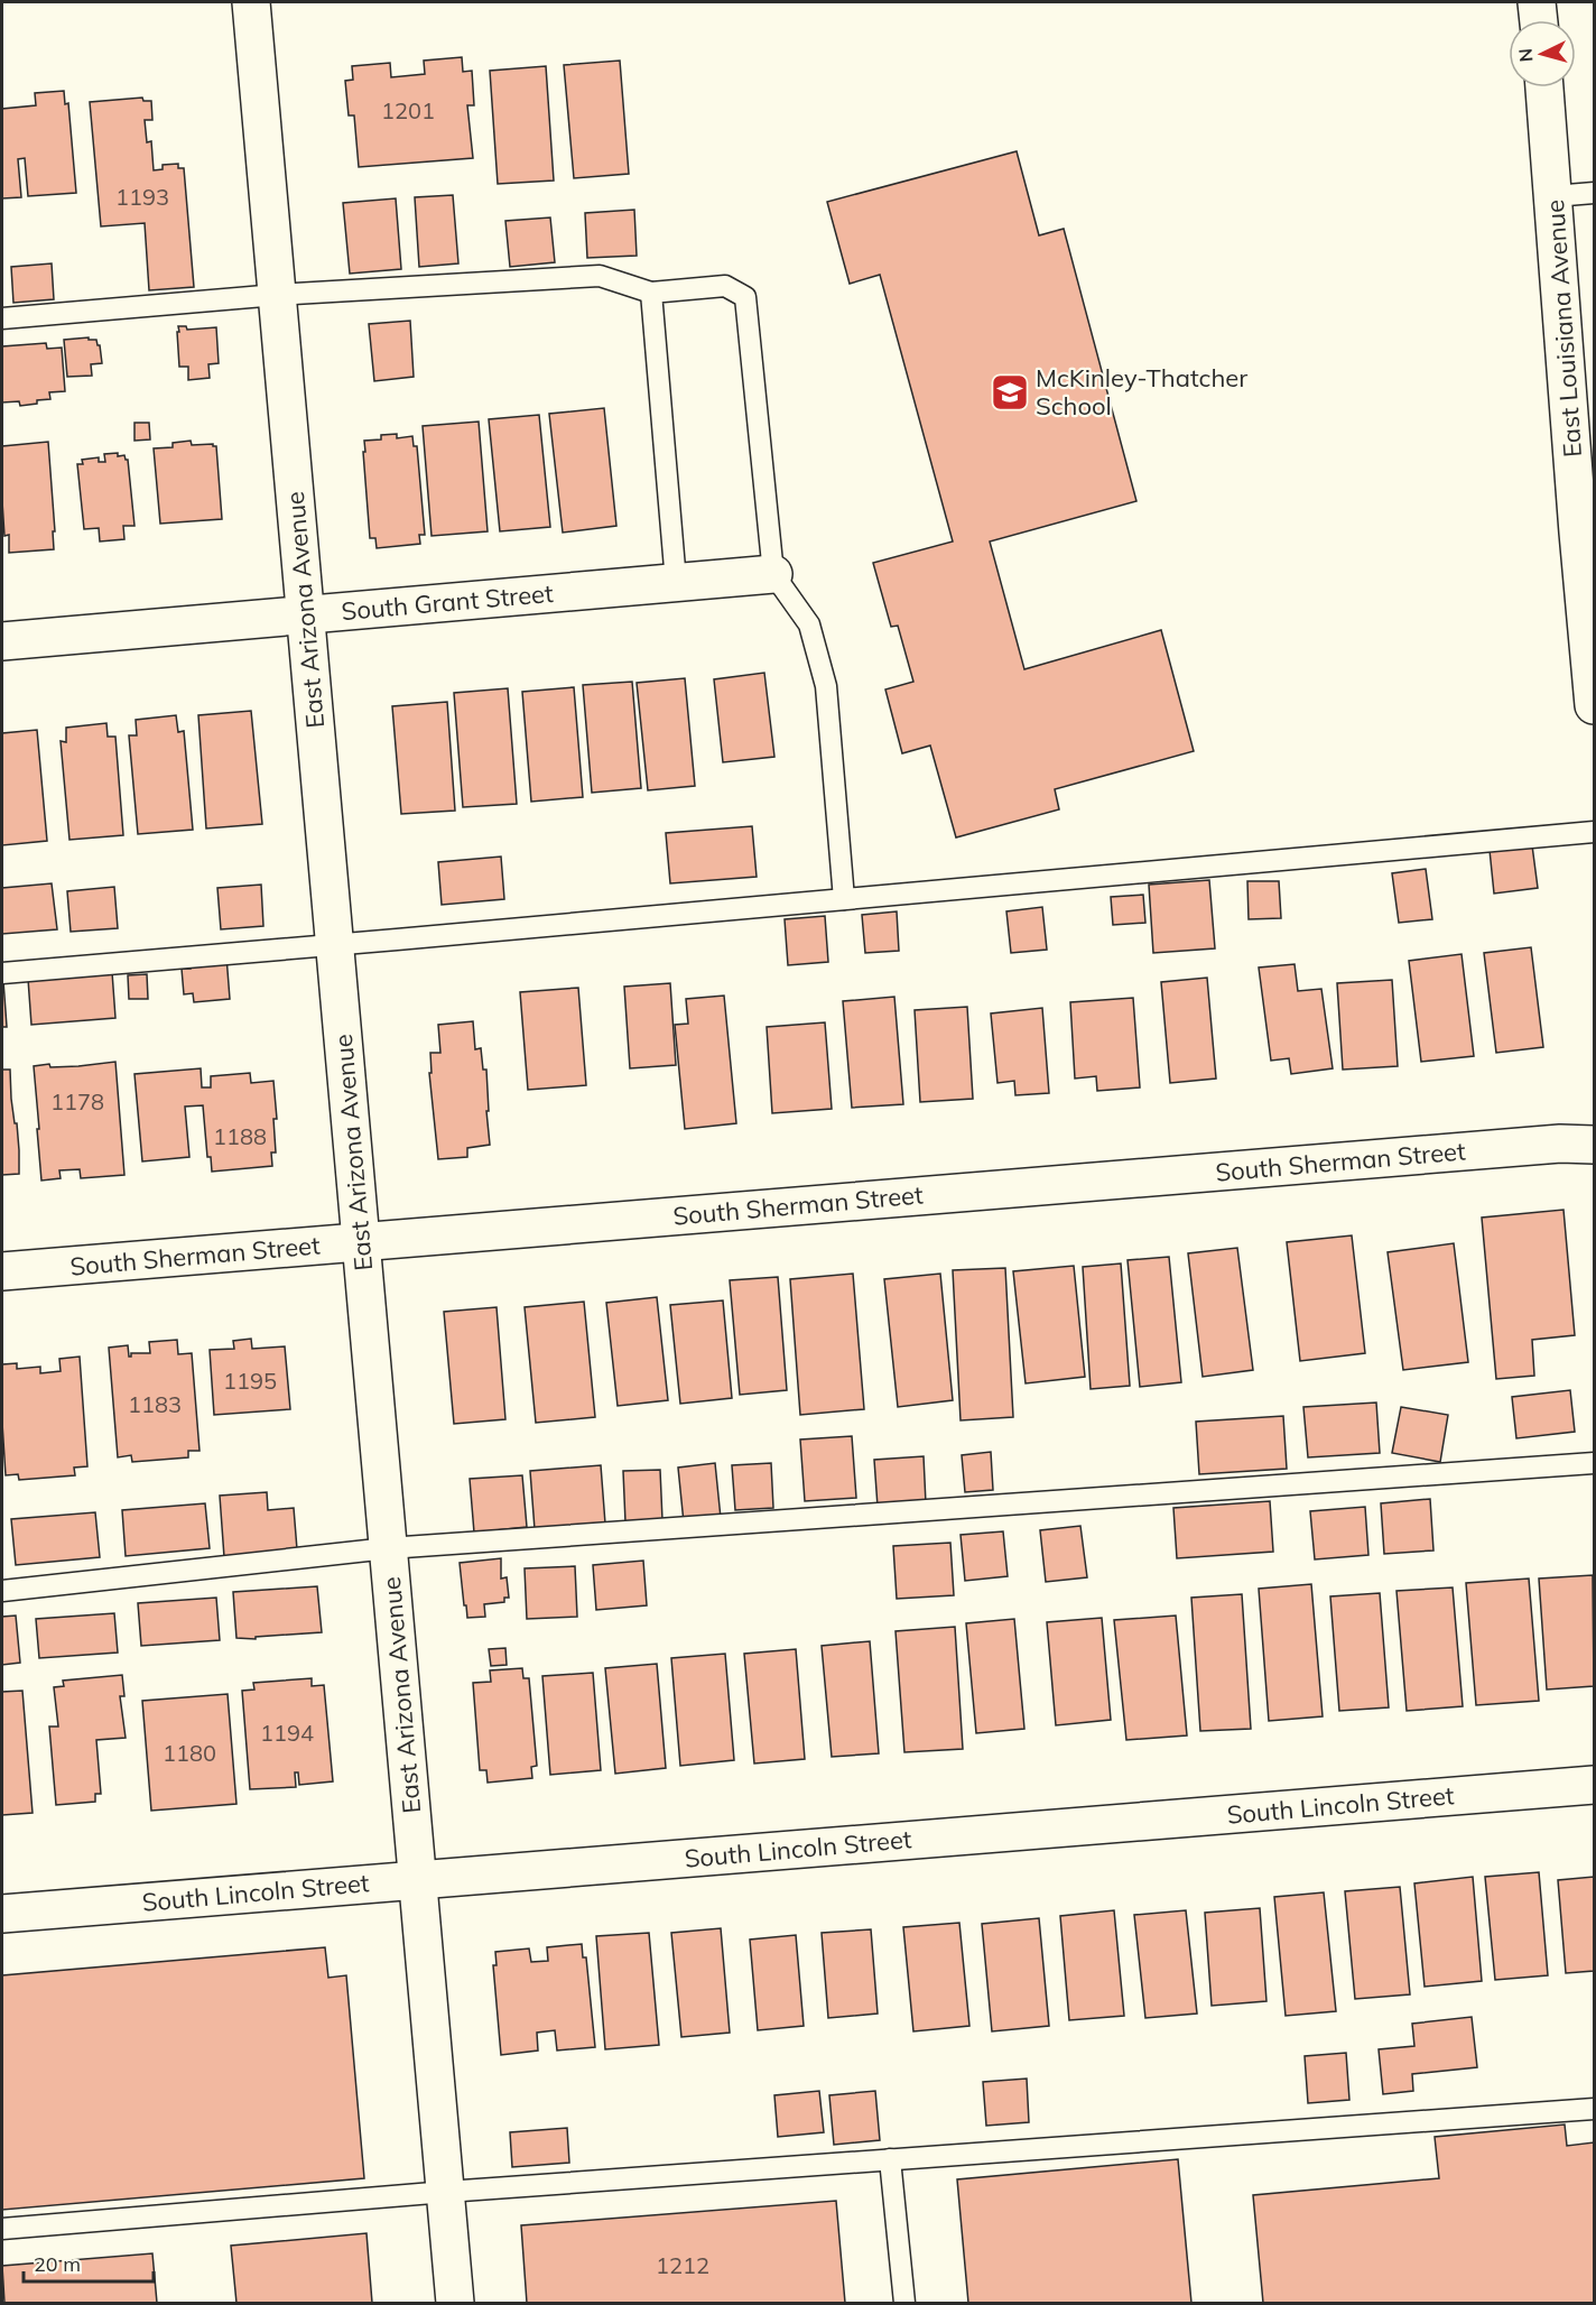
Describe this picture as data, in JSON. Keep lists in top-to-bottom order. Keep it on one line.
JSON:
{"streets":{"street":["East Louisiana Avenue","South Grant Street","East Arizona Avenue","South Sherman Street","South Lincoln Street"]},"crossings":[["South Grant Street","East Arizona Avenue"],["East Arizona Avenue","South Sherman Street"],["East Arizona Avenue","South Lincoln Street"]],"places":{"school or university":["McKinley-Thatcher School"]},"house_numbers":["1201","1193","1178","1188","1195","1183","1194","1180","1212"],"scale_bar":"20 m","north":"left"}
